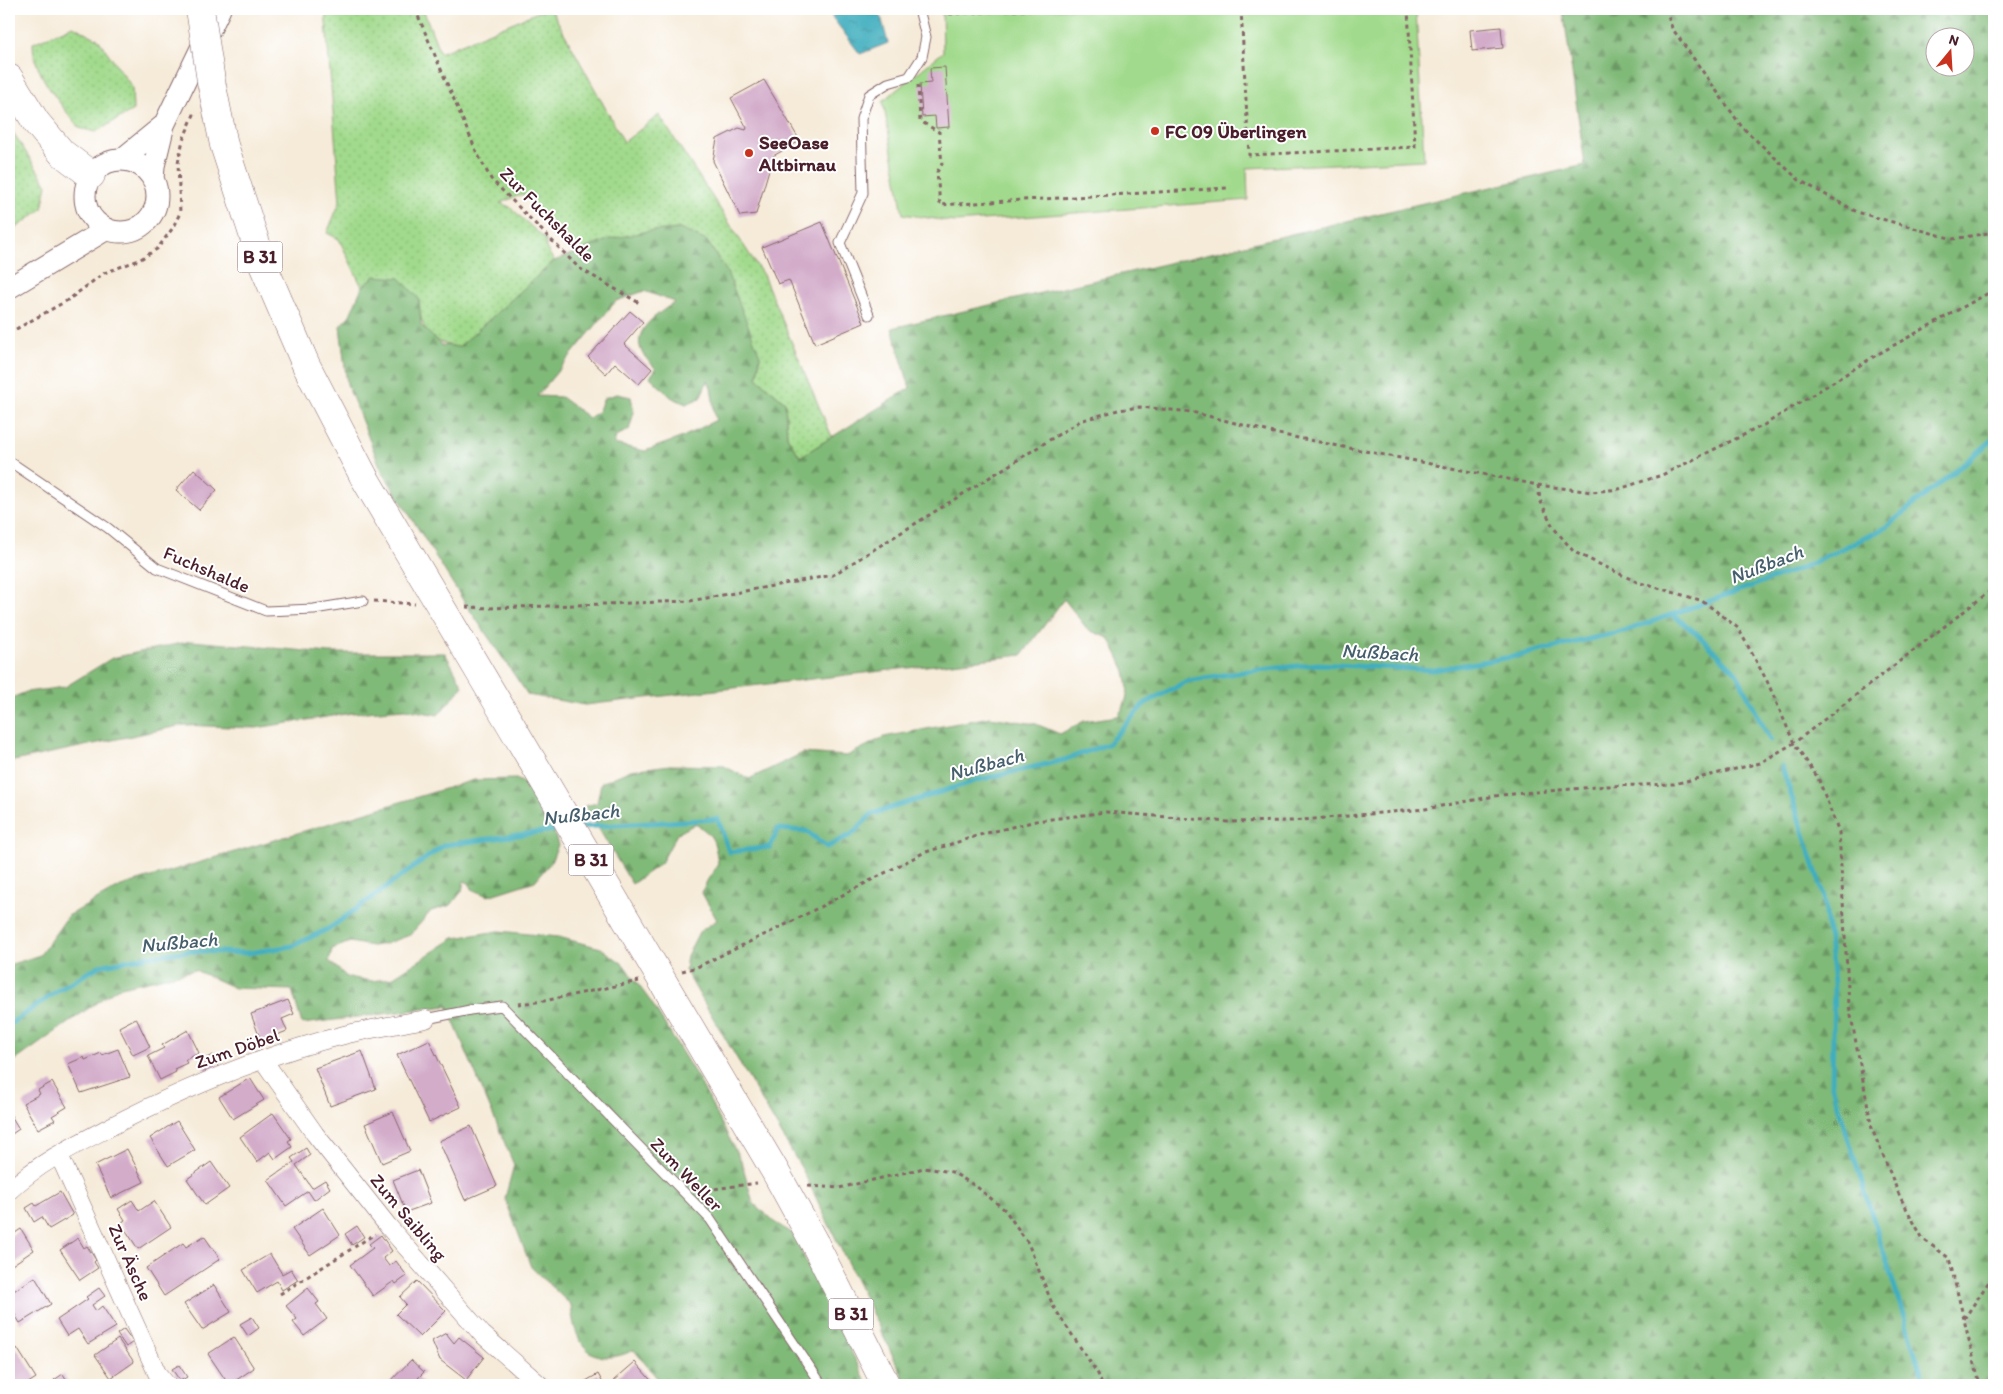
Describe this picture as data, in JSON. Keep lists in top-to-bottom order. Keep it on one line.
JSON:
{"streets":{"main road":["B 31"],"street":["Zum Döbel","Zum Saibling","Zur Äsche"],"lane":["Fuchshalde","Zum Weller"],"path":["Zur Fuchshalde"]},"crossings":[["Zum Döbel","Zum Weller"],["Zum Döbel","Zum Saibling"],["Zum Döbel","Zur Äsche"]],"water":["Nußbach"],"places":["FC 09 Überlingen","SeeOase Altbirnau"],"north":"top"}
